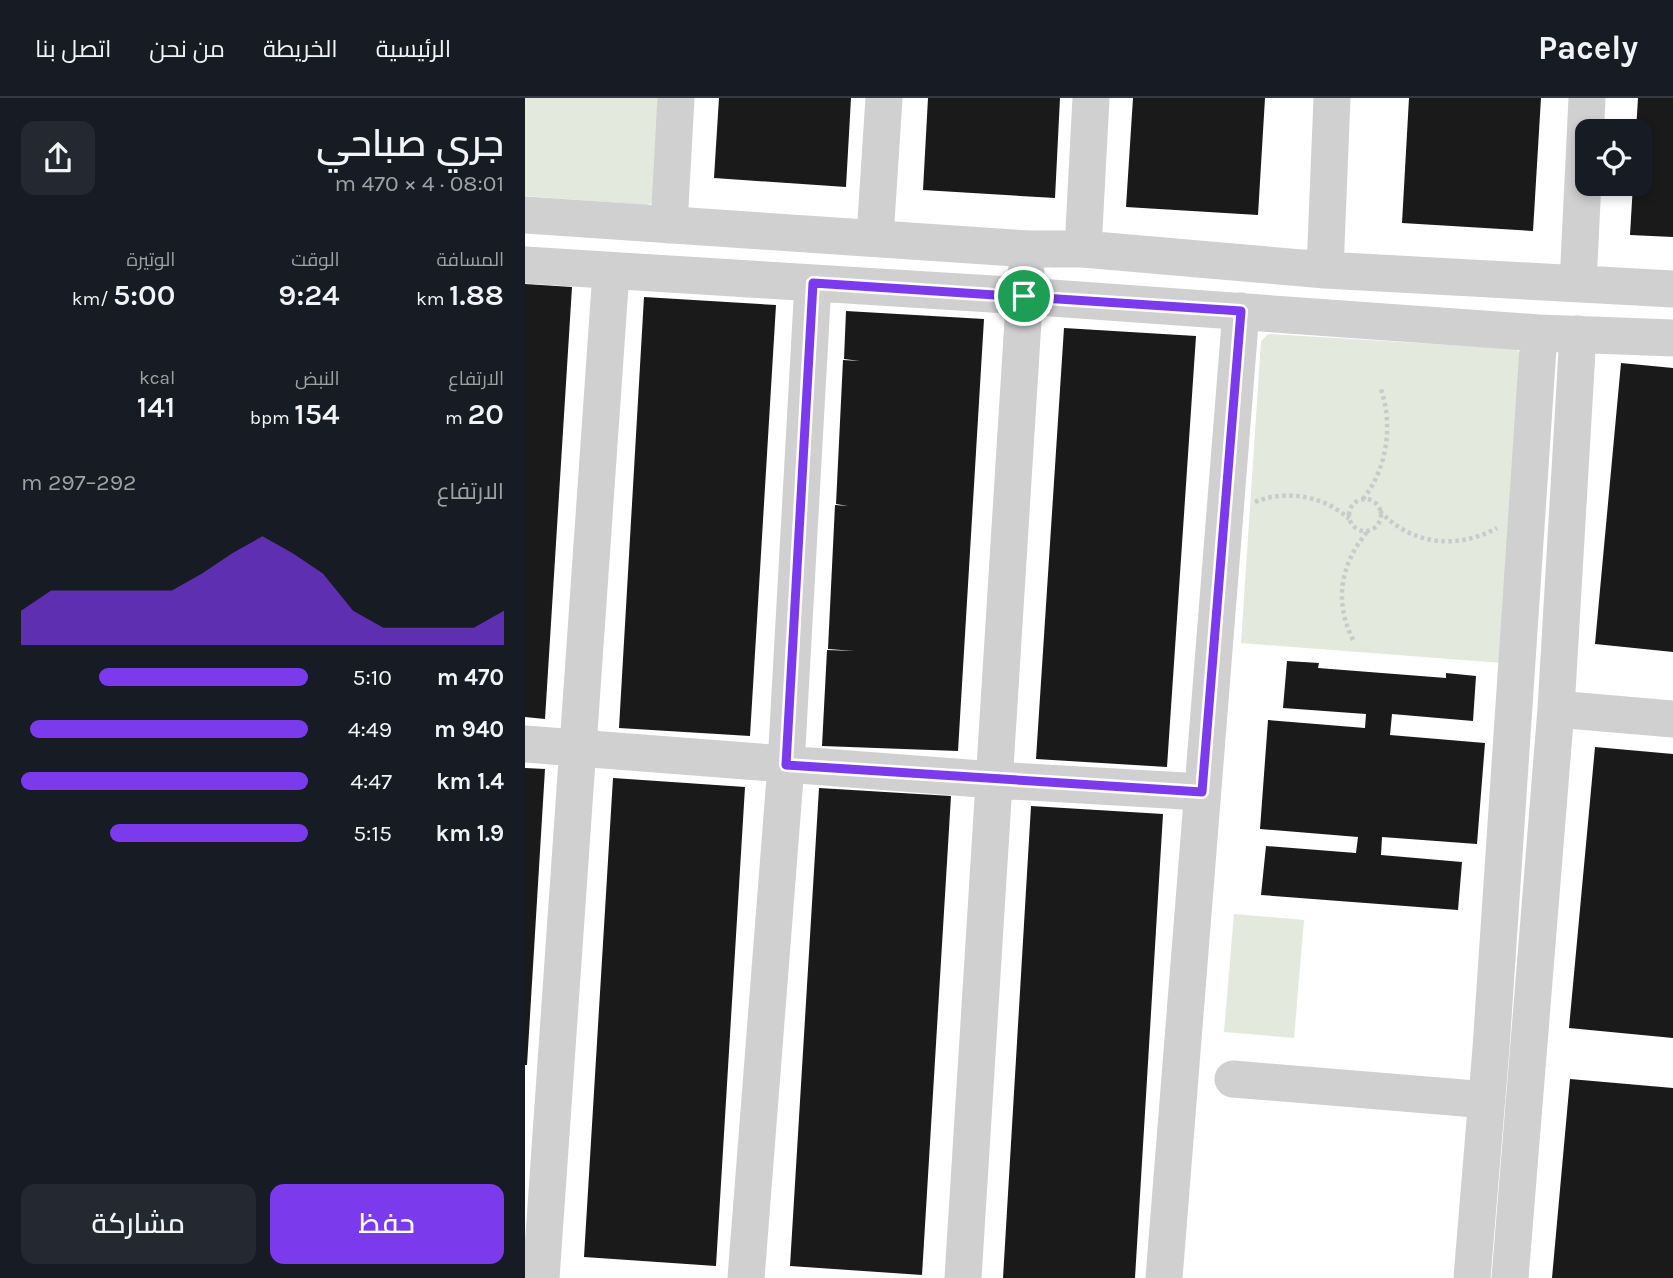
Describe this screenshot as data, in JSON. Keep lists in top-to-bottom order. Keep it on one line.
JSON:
{"page":{"header":"Pacely","nav":["الرئيسية","الخريطة","من نحن","اتصل بنا"],"heading":["جري صباحي","08:01 · 4 × 470 m"],"stats":[["المسافة","1.88 km"],["الوقت","9:24"],["الوتيرة","5:00 /km"],["الارتفاع","20 m"],["النبض","154 bpm"],["kcal","141"]],"chart":["الارتفاع","292–297 m"],"list":[{"name":"470 m","note":"5:10"},{"name":"940 m","note":"4:49"},{"name":"1.4 km","note":"4:47"},{"name":"1.9 km","note":"5:15"}],"buttons":["حفظ","مشاركة"]}}
